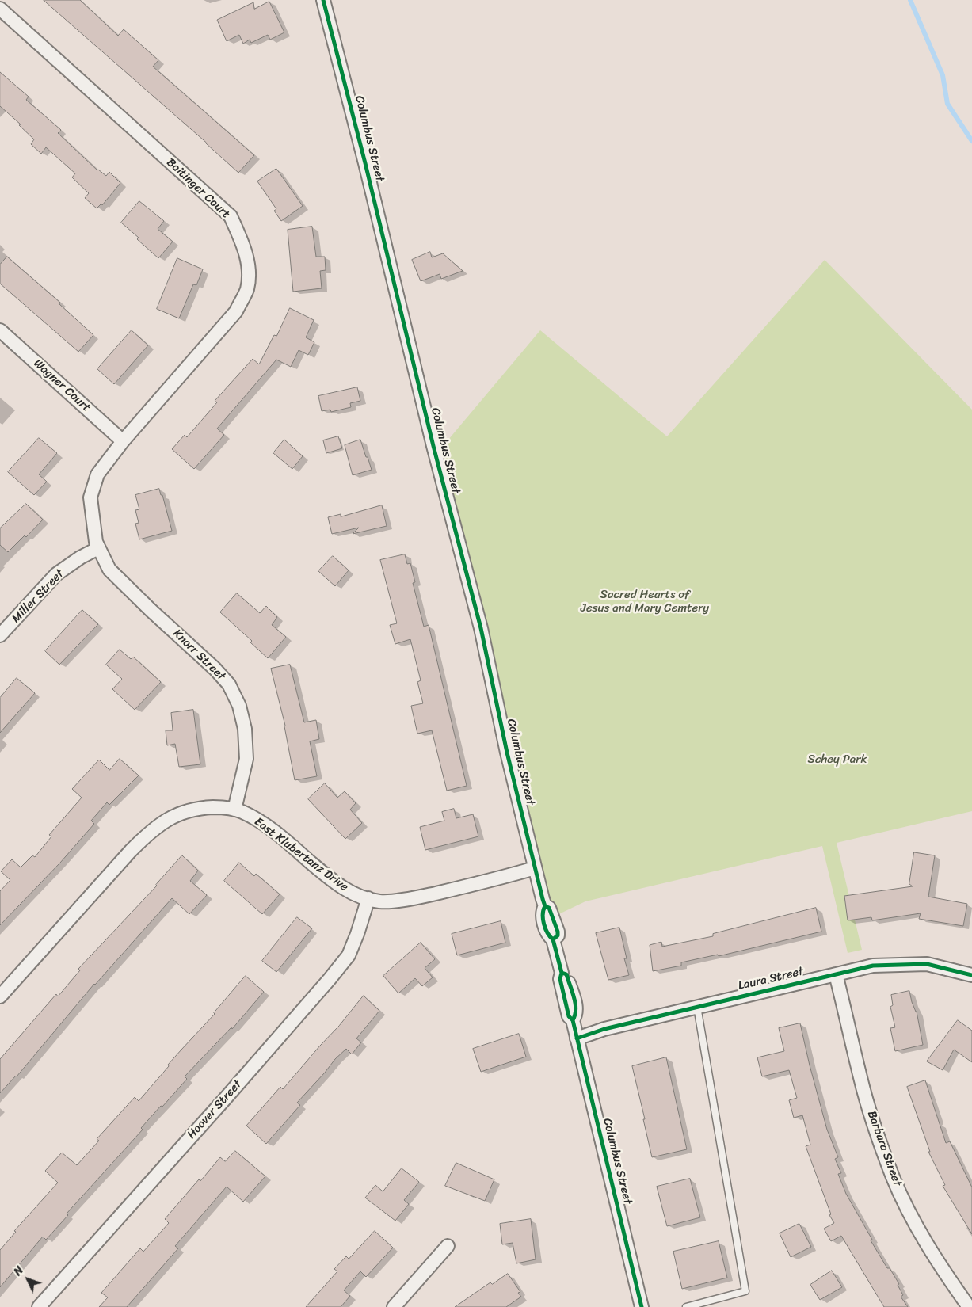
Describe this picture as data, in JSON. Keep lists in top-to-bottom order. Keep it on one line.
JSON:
{"streets":{"street":["Columbus Street","Baitinger Court","Wagner Court","Miller Street","Knorr Street","East Klubertanz Drive","Laura Street","Hoover Street","Barbara Street"]},"crossings":[["Columbus Street","East Klubertanz Drive"],["Columbus Street","Laura Street"],["Baitinger Court","Wagner Court"],["Baitinger Court","Miller Street"],["Baitinger Court","Knorr Street"],["Miller Street","Knorr Street"],["Knorr Street","East Klubertanz Drive"],["East Klubertanz Drive","Hoover Street"],["Laura Street","Barbara Street"]],"parks":["Sacred Hearts of Jesus and Mary Cemtery","Schey Park"],"north":"top left"}
